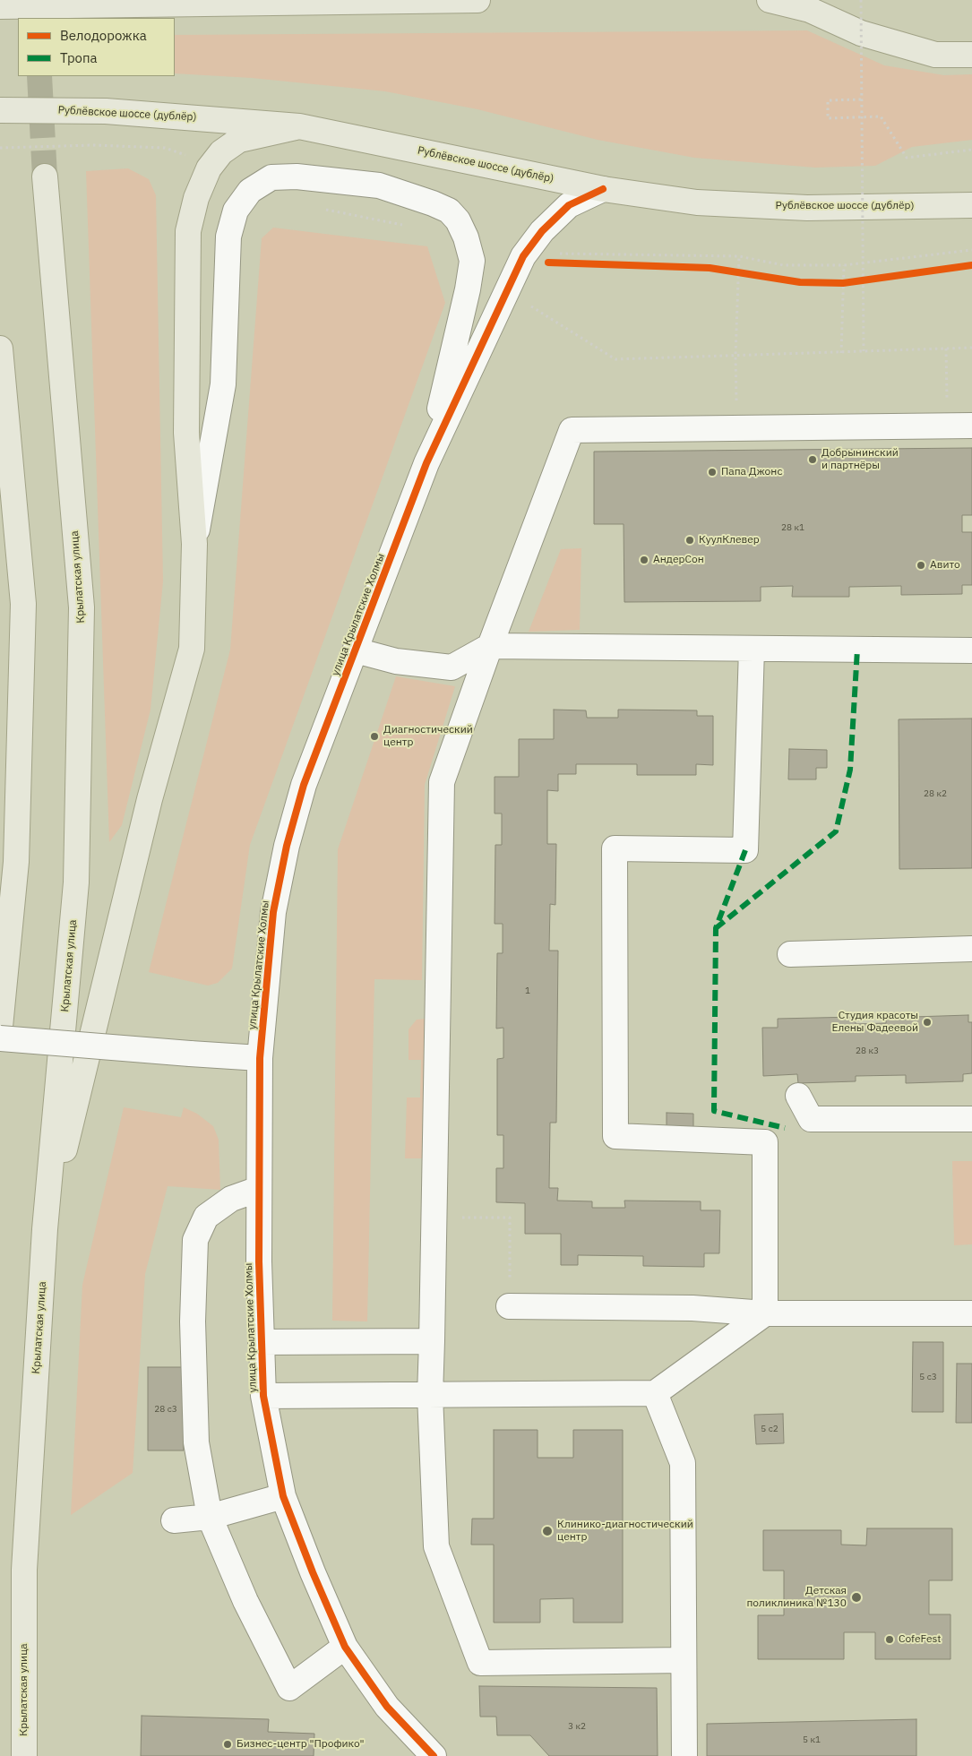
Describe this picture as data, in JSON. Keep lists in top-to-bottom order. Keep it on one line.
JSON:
{"streets":{"main road":["Рублёвское шоссе (дублёр)","Крылатская улица"],"street":["улица Крылатские Холмы"]},"crossings":[["Рублёвское шоссе (дублёр)","улица Крылатские Холмы"]],"places":["Добрынинский и партнёры","Папа Джонс","КуулКлевер","АндерСон","Авито","Диагностический центр","Студия красоты Елены Фадеевой","Клинико-диагностический центр","Детская поликлиника №130","CofeFest","Бизнес-центр \"Профико\""],"house_numbers":["28 к1","28 к2","1","28 к3","5 с3","28 с3","5 с2","3 к2","5 к1"],"legend":["Велодорожка","Тропа"]}
